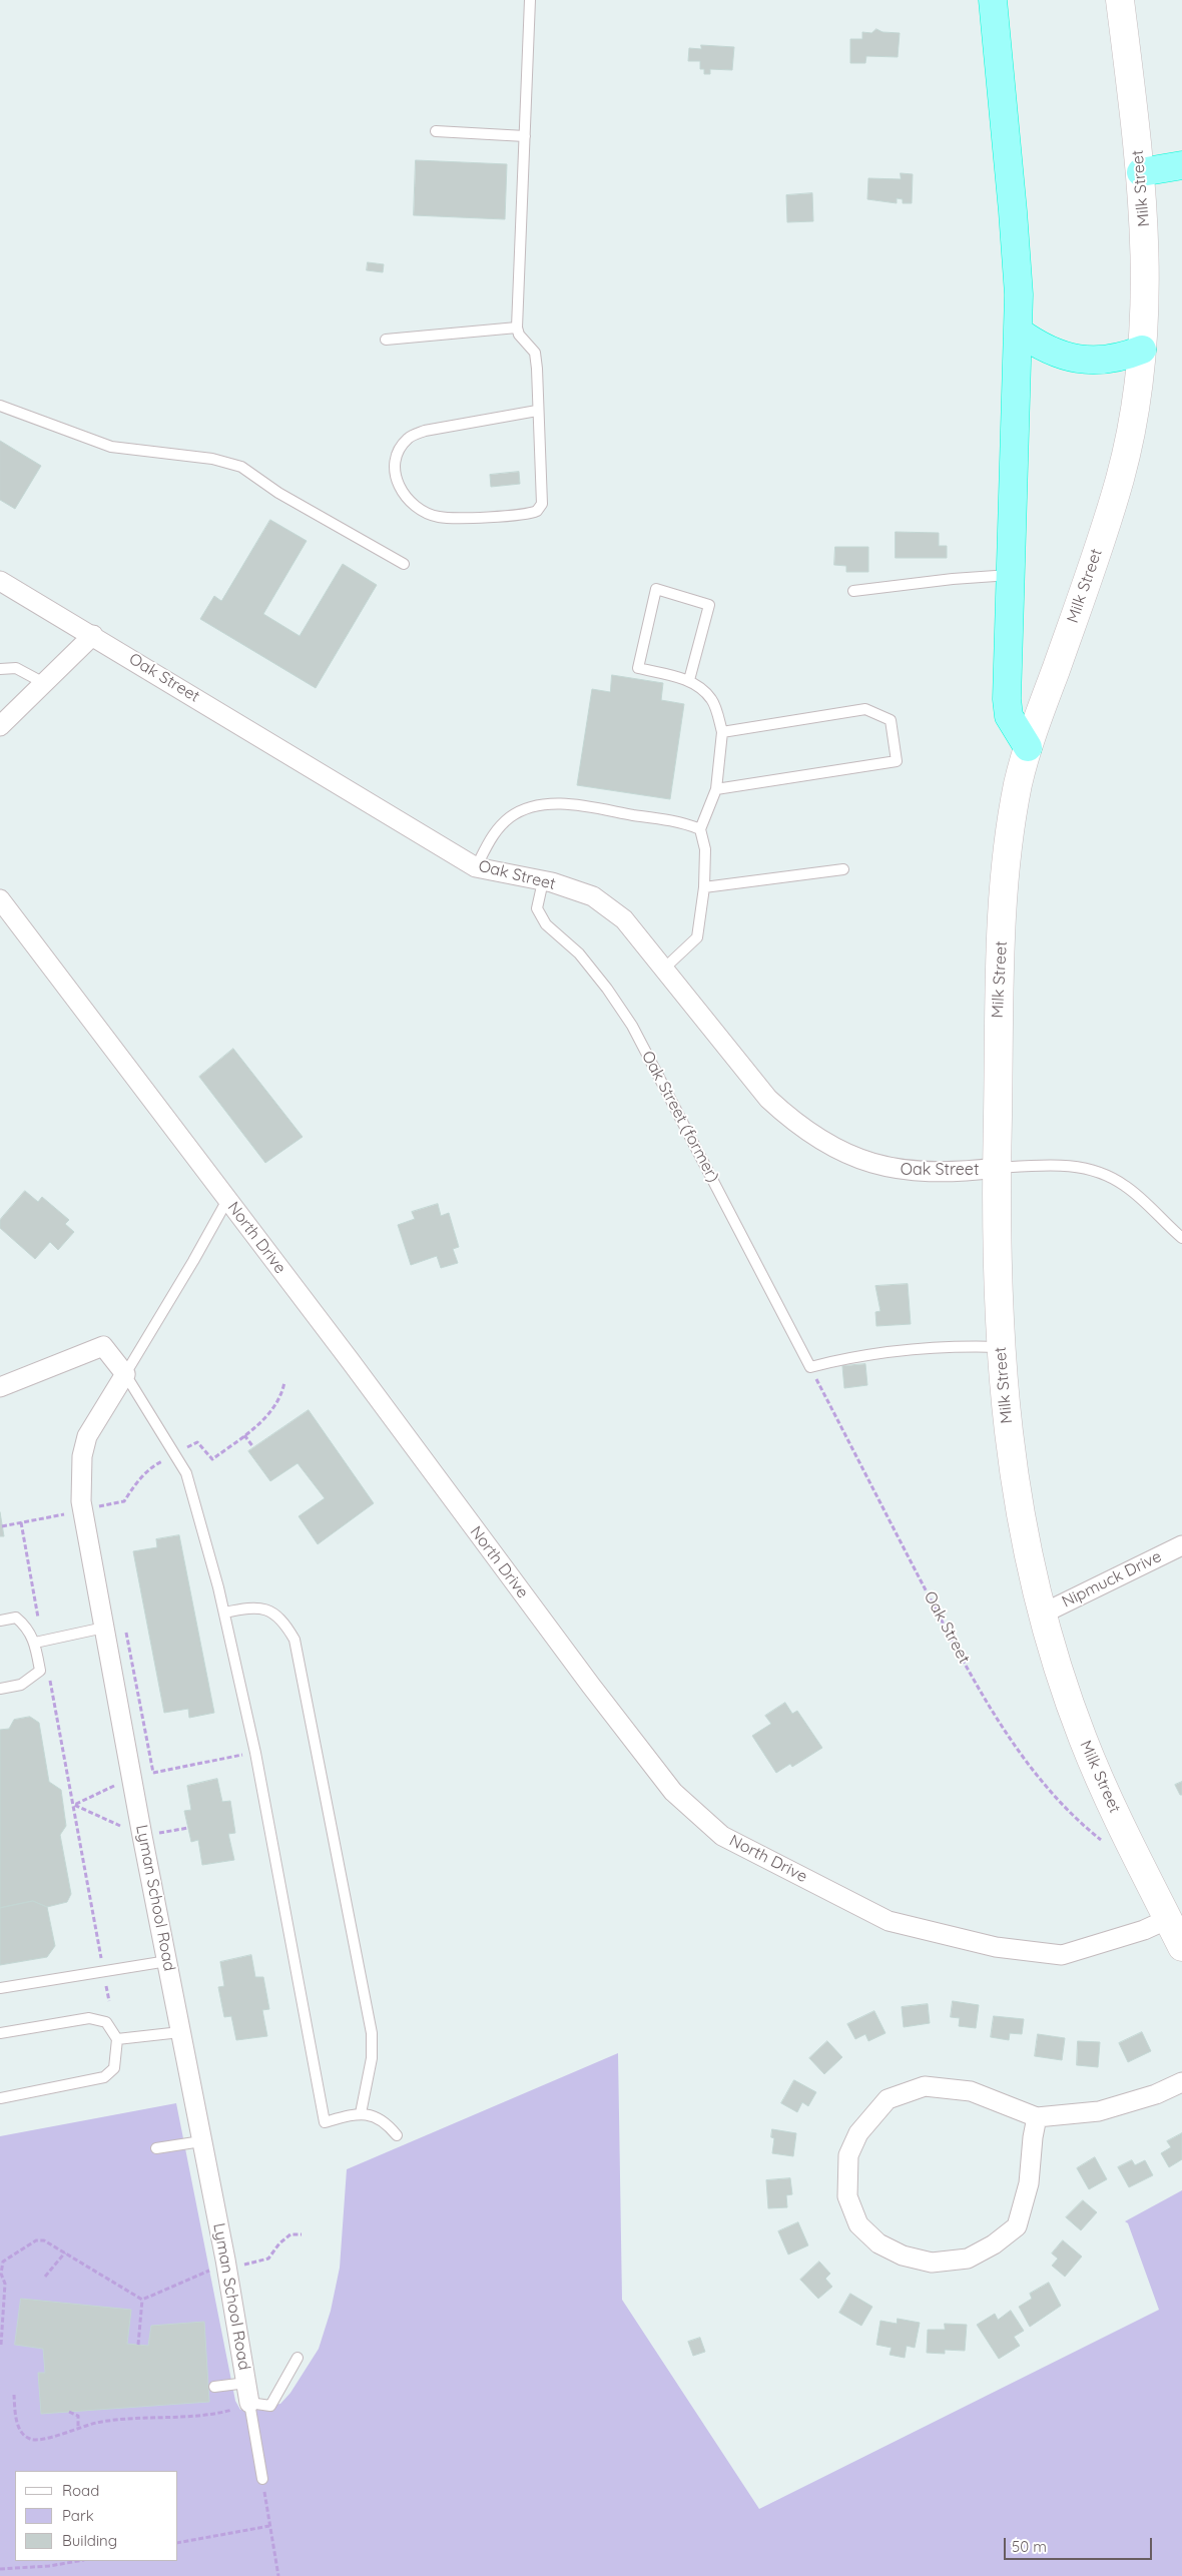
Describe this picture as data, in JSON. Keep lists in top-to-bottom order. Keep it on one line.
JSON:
{"streets":{"main road":["Milk Street"],"street":["Oak Street","North Drive","Nipmuck Drive","Lyman School Road"],"lane":["Oak Street (former)"]},"crossings":[["Milk Street","Oak Street"],["Milk Street","North Drive"],["Milk Street","Nipmuck Drive"],["Oak Street","Oak Street (former)"]],"legend":["Road","Park","Building"],"scale_bar":"50 m"}
